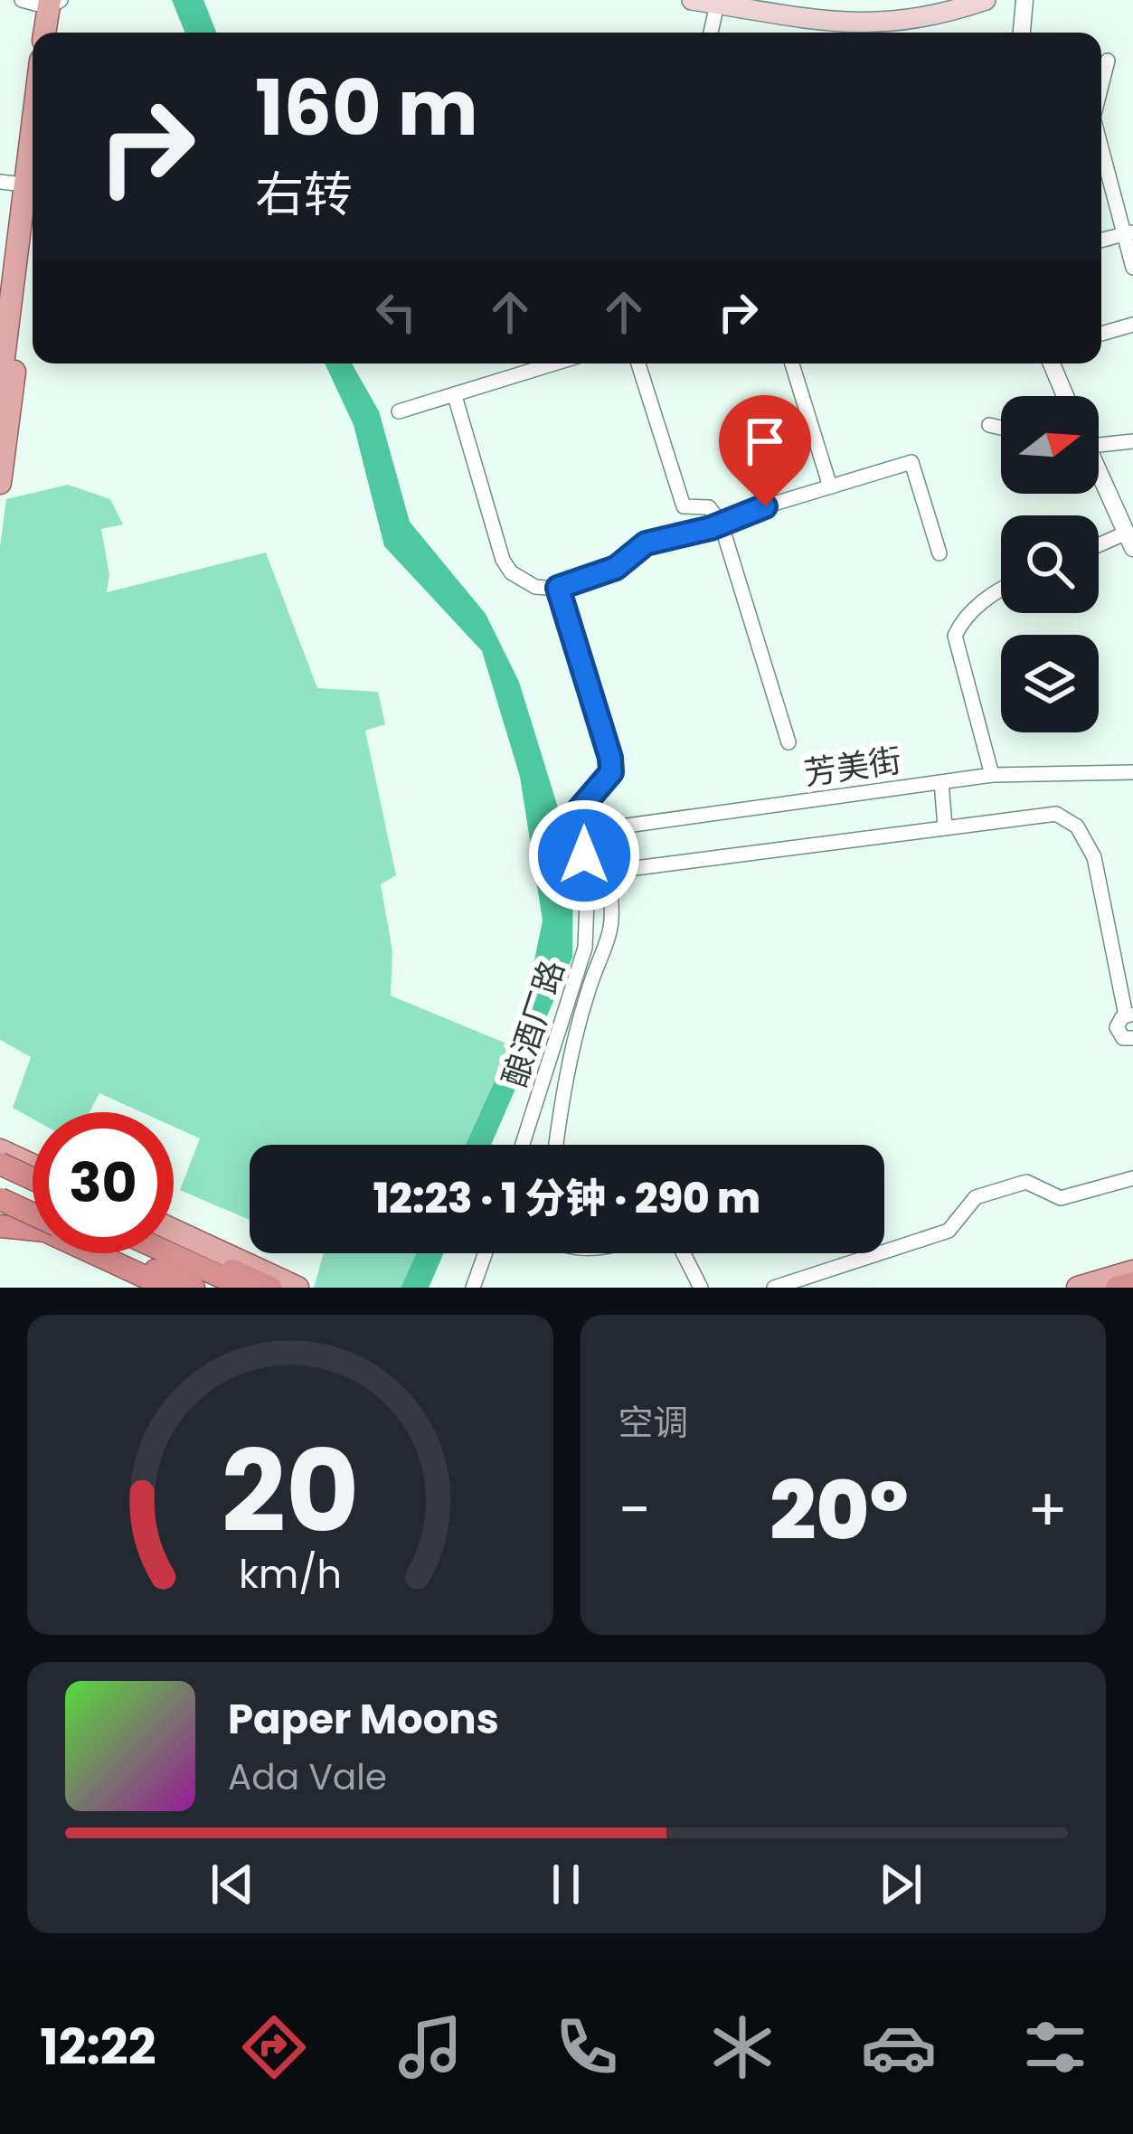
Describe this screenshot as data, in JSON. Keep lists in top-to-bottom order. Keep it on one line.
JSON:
{"streets":{"street":["芳美街","酿酒厂路"]},"crossings":[["芳美街","酿酒厂路"]],"north":"right","page":{"turn":["160 m","右转"],"limit":"30","trip":"12:23 · 1 分钟 · 290 m","tile":"空调","heat":["−","20°","+"],"song":["Paper Moons","Ada Vale"],"tabs":"12:22","gauge":["20","km/h"]}}
